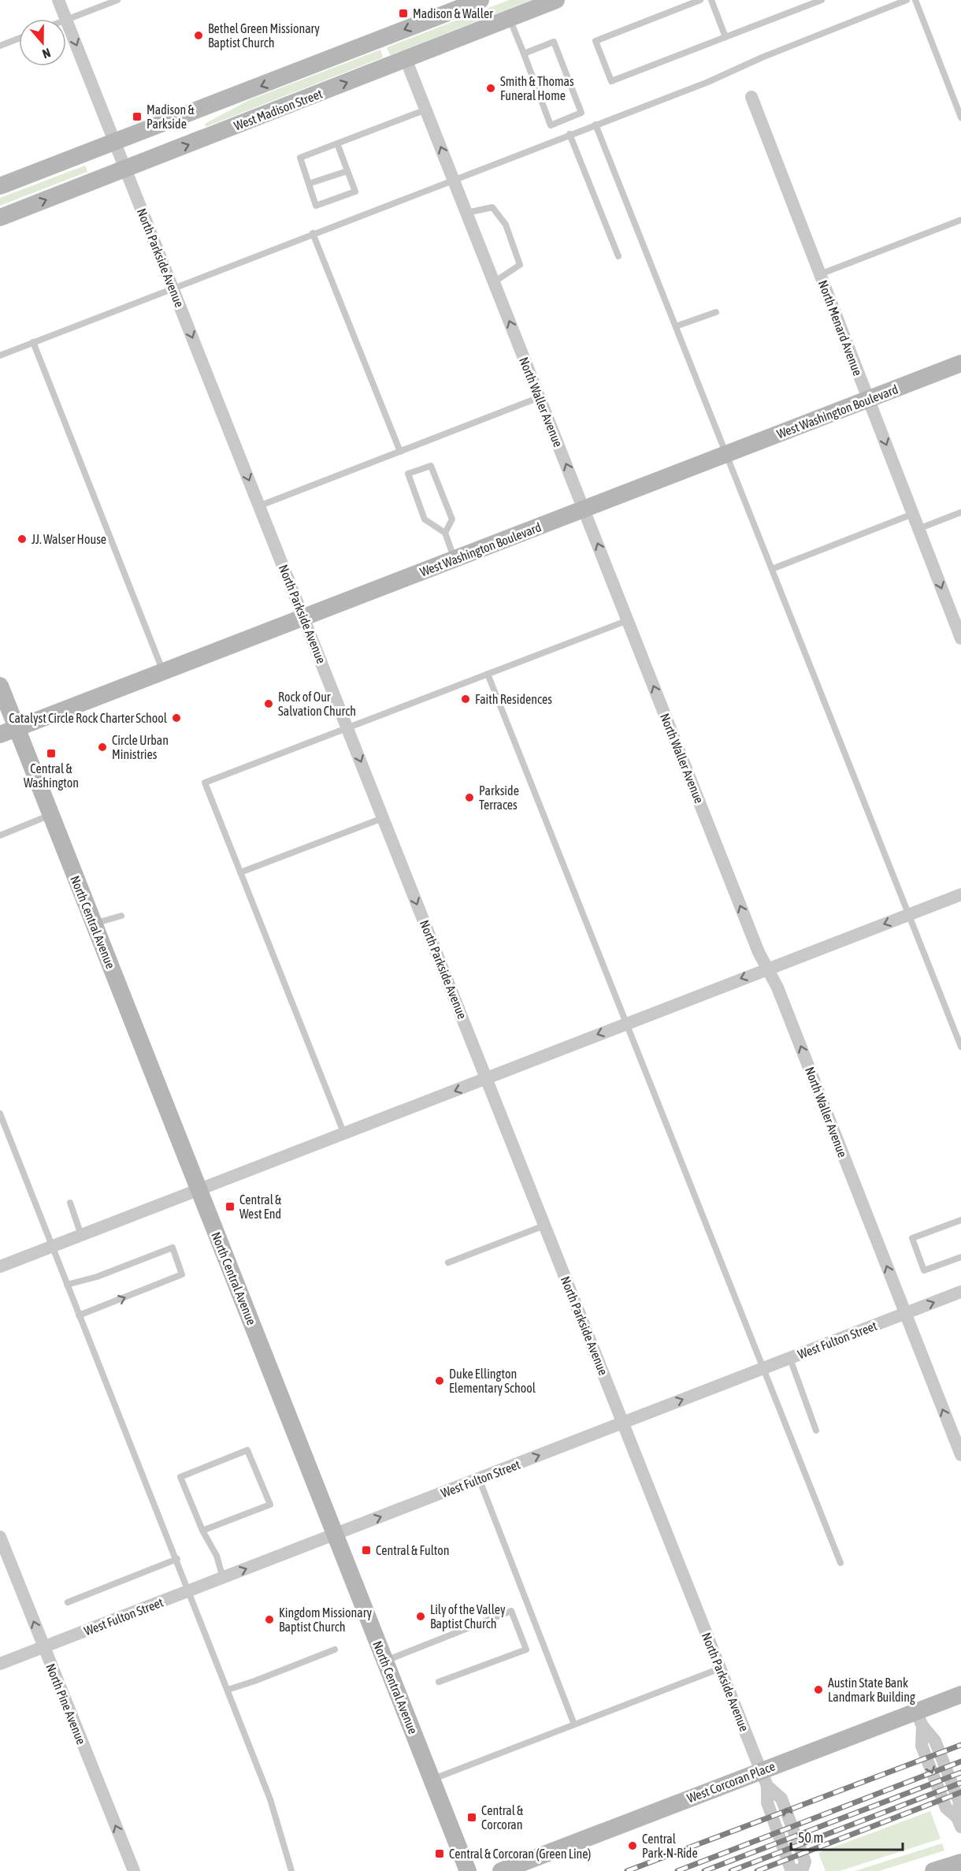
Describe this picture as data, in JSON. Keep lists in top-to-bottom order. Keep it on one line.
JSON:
{"streets":{"street":["West Madison Street","North Parkside Avenue","North Menard Avenue","North Waller Avenue","West Washington Boulevard","North Central Avenue","West Fulton Street","North Pine Avenue","West Corcoran Place"]},"crossings":[["West Madison Street","North Parkside Avenue"],["West Madison Street","North Waller Avenue"],["North Parkside Avenue","West Washington Boulevard"],["North Parkside Avenue","West Fulton Street"],["North Parkside Avenue","West Corcoran Place"],["North Menard Avenue","West Washington Boulevard"],["North Waller Avenue","West Washington Boulevard"],["North Waller Avenue","West Fulton Street"],["West Washington Boulevard","North Central Avenue"],["North Central Avenue","West Fulton Street"],["West Fulton Street","North Pine Avenue"]],"one_way":["North Menard Avenue","North Waller Avenue","West Fulton Street","North Pine Avenue"],"places":{"transit":["Madison & Waller","Madison & Parkside","Central & Washington","Central & West End","Central & Fulton","Central & Corcoran","Central & Corcoran (Green Line)"],"other":["Bethel Green Missionary Baptist Church","Smith & Thomas Funeral Home","JJ. Walser House","Faith Residences","Rock of Our Salvation Church","Catalyst Circle Rock Charter School","Circle Urban Ministries","Parkside Terraces","Duke Ellington Elementary School","Lily of the Valley Baptist Church","Kingdom Missionary Baptist Church","Austin State Bank Landmark Building","Central Park-N-Ride"]},"scale_bar":"50 m","north":"bottom"}
